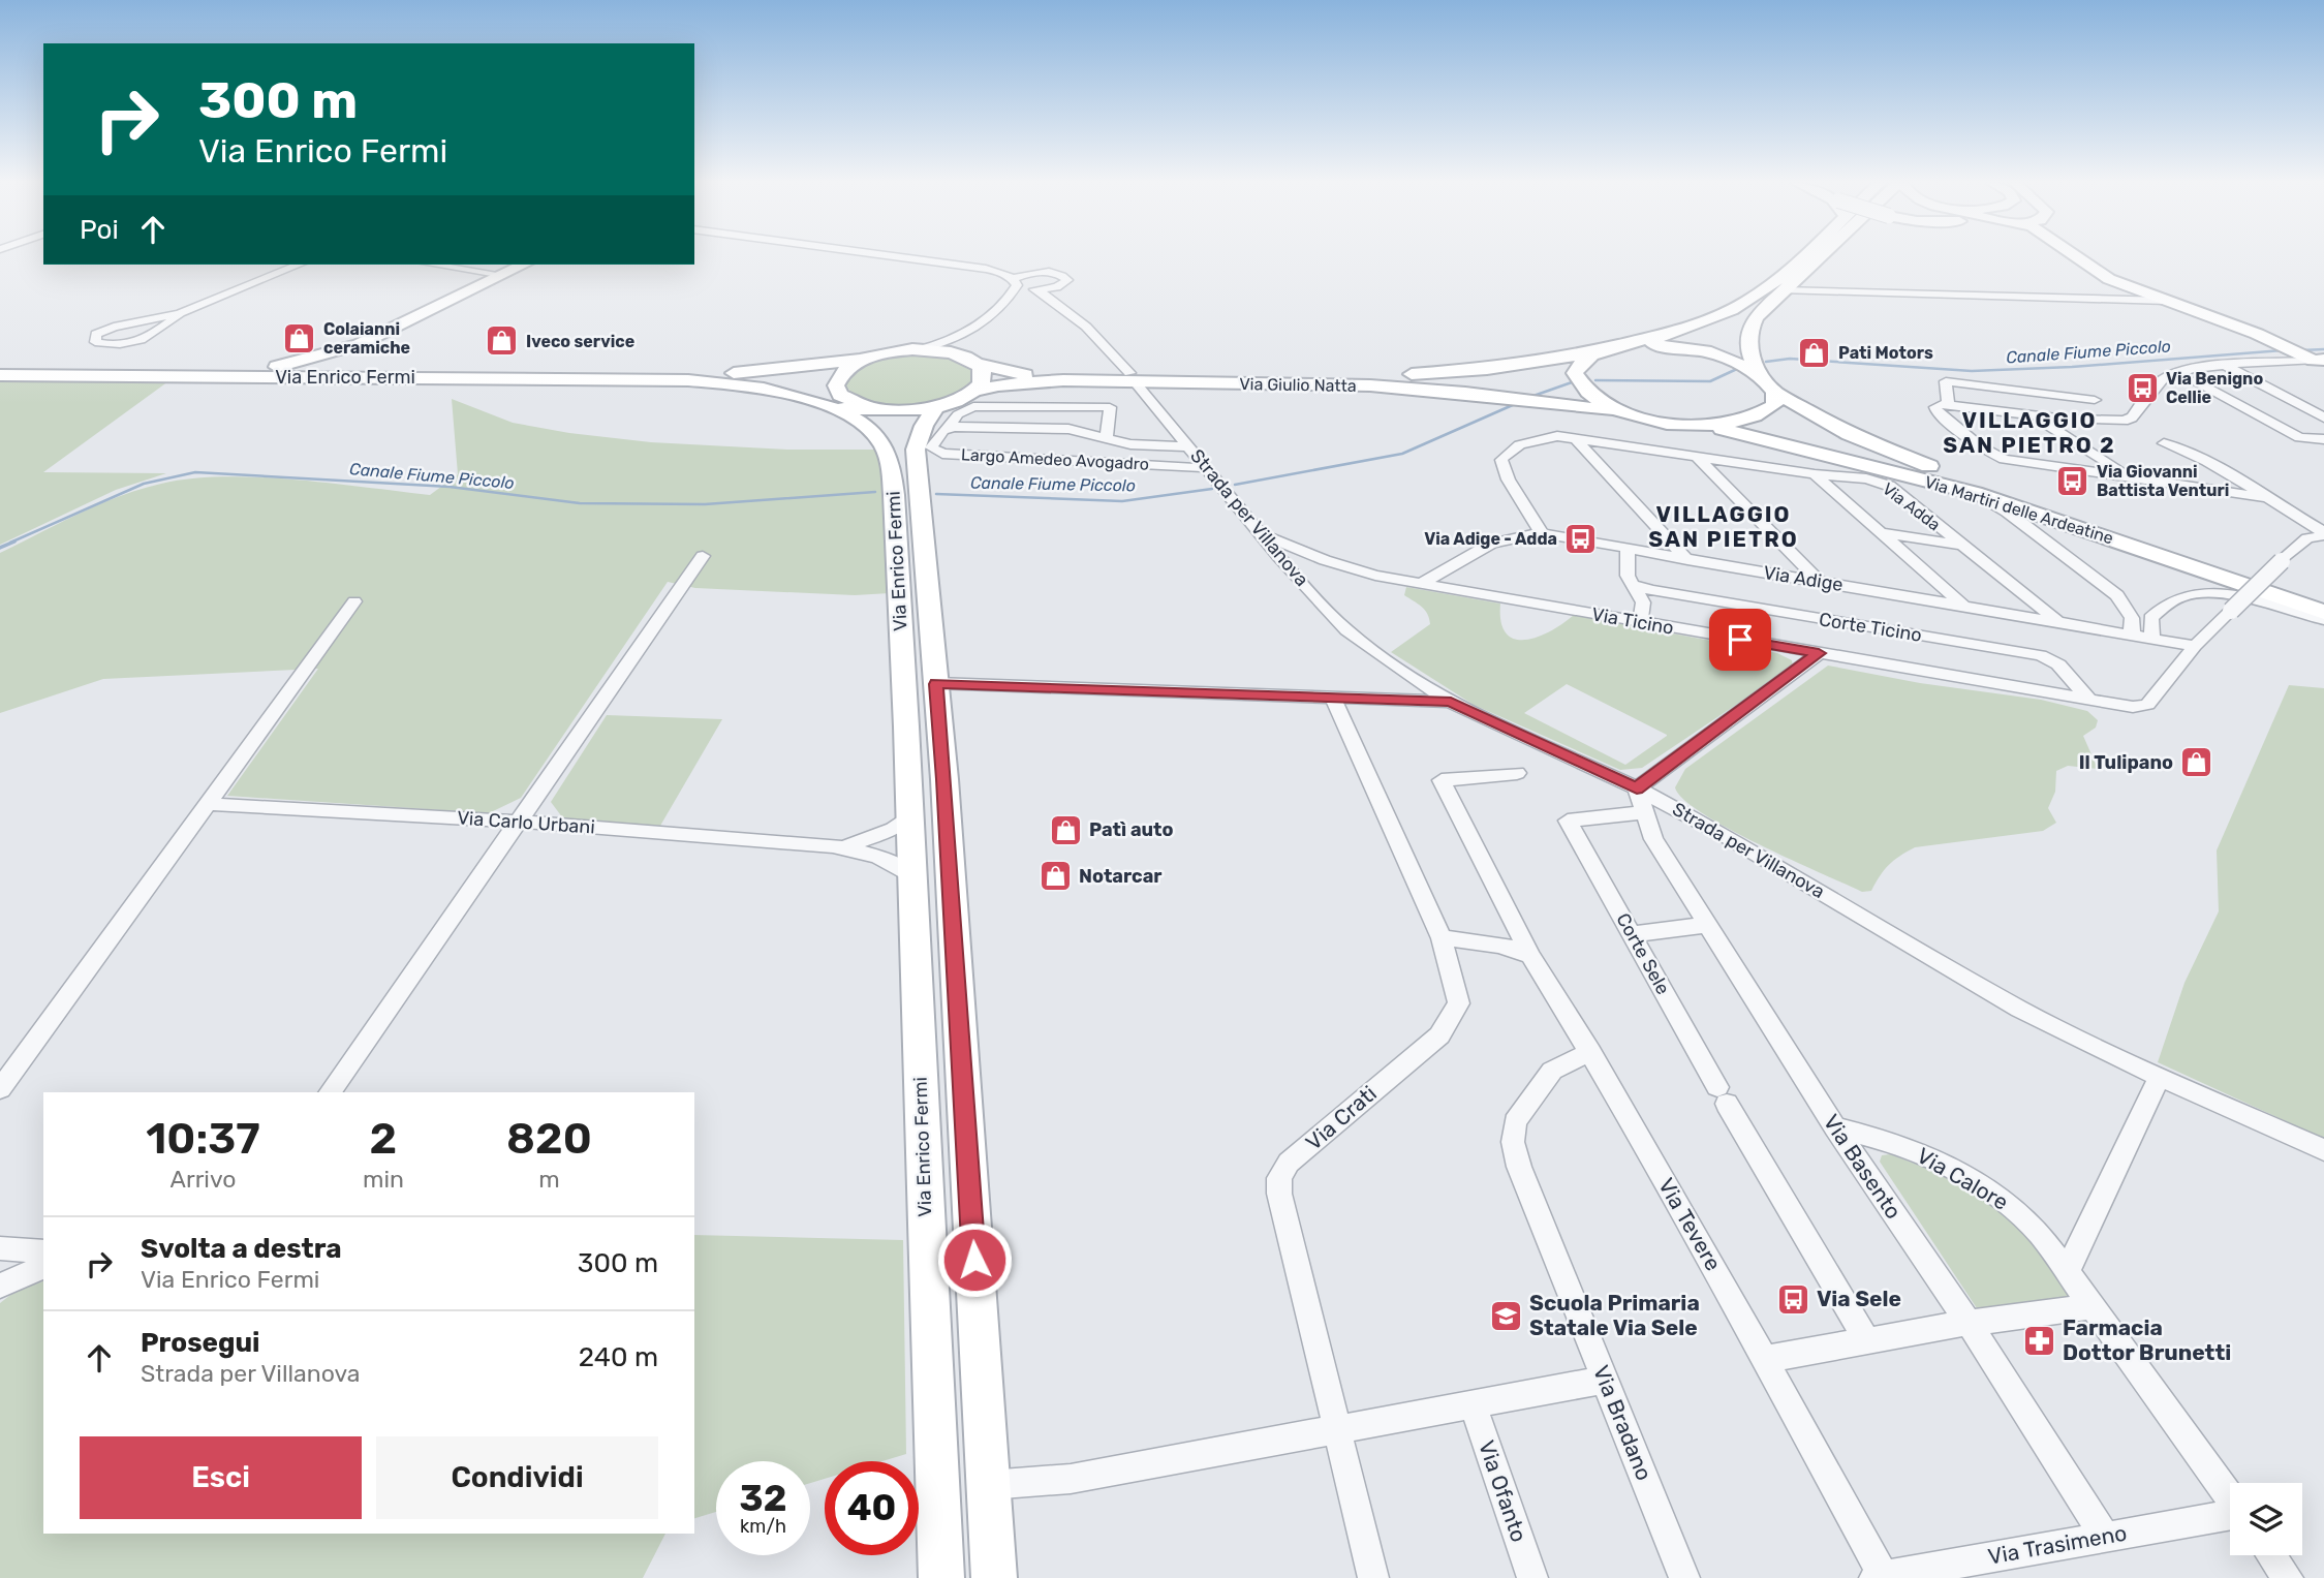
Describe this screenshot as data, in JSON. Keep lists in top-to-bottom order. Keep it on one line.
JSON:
{"streets":{"main road":["Via Enrico Fermi","Via Giulio Natta","Via Martiri delle Ardeatine"],"street":["Largo Amedeo Avogadro","Via Adda","Strada per Villanova","Via Adige","Via Ticino","Corte Ticino","Via Carlo Urbani","Corte Sele","Via Crati","Via Basento","Via Calore","Via Tevere","Via Bradano","Via Ofanto","Via Trasimeno"]},"crossings":[["Via Enrico Fermi","Via Giulio Natta"],["Via Enrico Fermi","Largo Amedeo Avogadro"],["Via Enrico Fermi","Via Carlo Urbani"],["Largo Amedeo Avogadro","Strada per Villanova"],["Via Adda","Via Adige"],["Strada per Villanova","Via Ticino"],["Strada per Villanova","Via Basento"],["Via Adige","Via Ticino"],["Via Ticino","Corte Ticino"],["Corte Sele","Via Basento"],["Via Basento","Via Calore"],["Via Basento","Via Trasimeno"],["Via Tevere","Via Bradano"],["Via Tevere","Via Trasimeno"]],"districts":["VILLAGGIO SAN PIETRO 2","VILLAGGIO SAN PIETRO"],"water":["Canale Fiume Piccolo"],"places":{"shop":["Colaianni ceramiche","Iveco service","Pati Motors","Il Tulipano","Patì auto","Notarcar"],"bus stop":["Via Benigno Cellie","Via Giovanni Battista Venturi","Via Adige - Adda","Via Sele"],"school or university":["Scuola Primaria Statale Via Sele"],"pharmacy":["Farmacia Dottor Brunetti"]},"page":{"turn":["300 m","Via Enrico Fermi"],"then":"Poi","eta":["10:37","Arrivo","2","min","820","m"],"list":[{"name":"Svolta a destra","note":"Via Enrico Fermi","value":"300 m"},{"name":"Prosegui","note":"Strada per Villanova","value":"240 m"}],"buttons":["Esci","Condividi"],"speed":"32 km/h","limit":"40"}}
